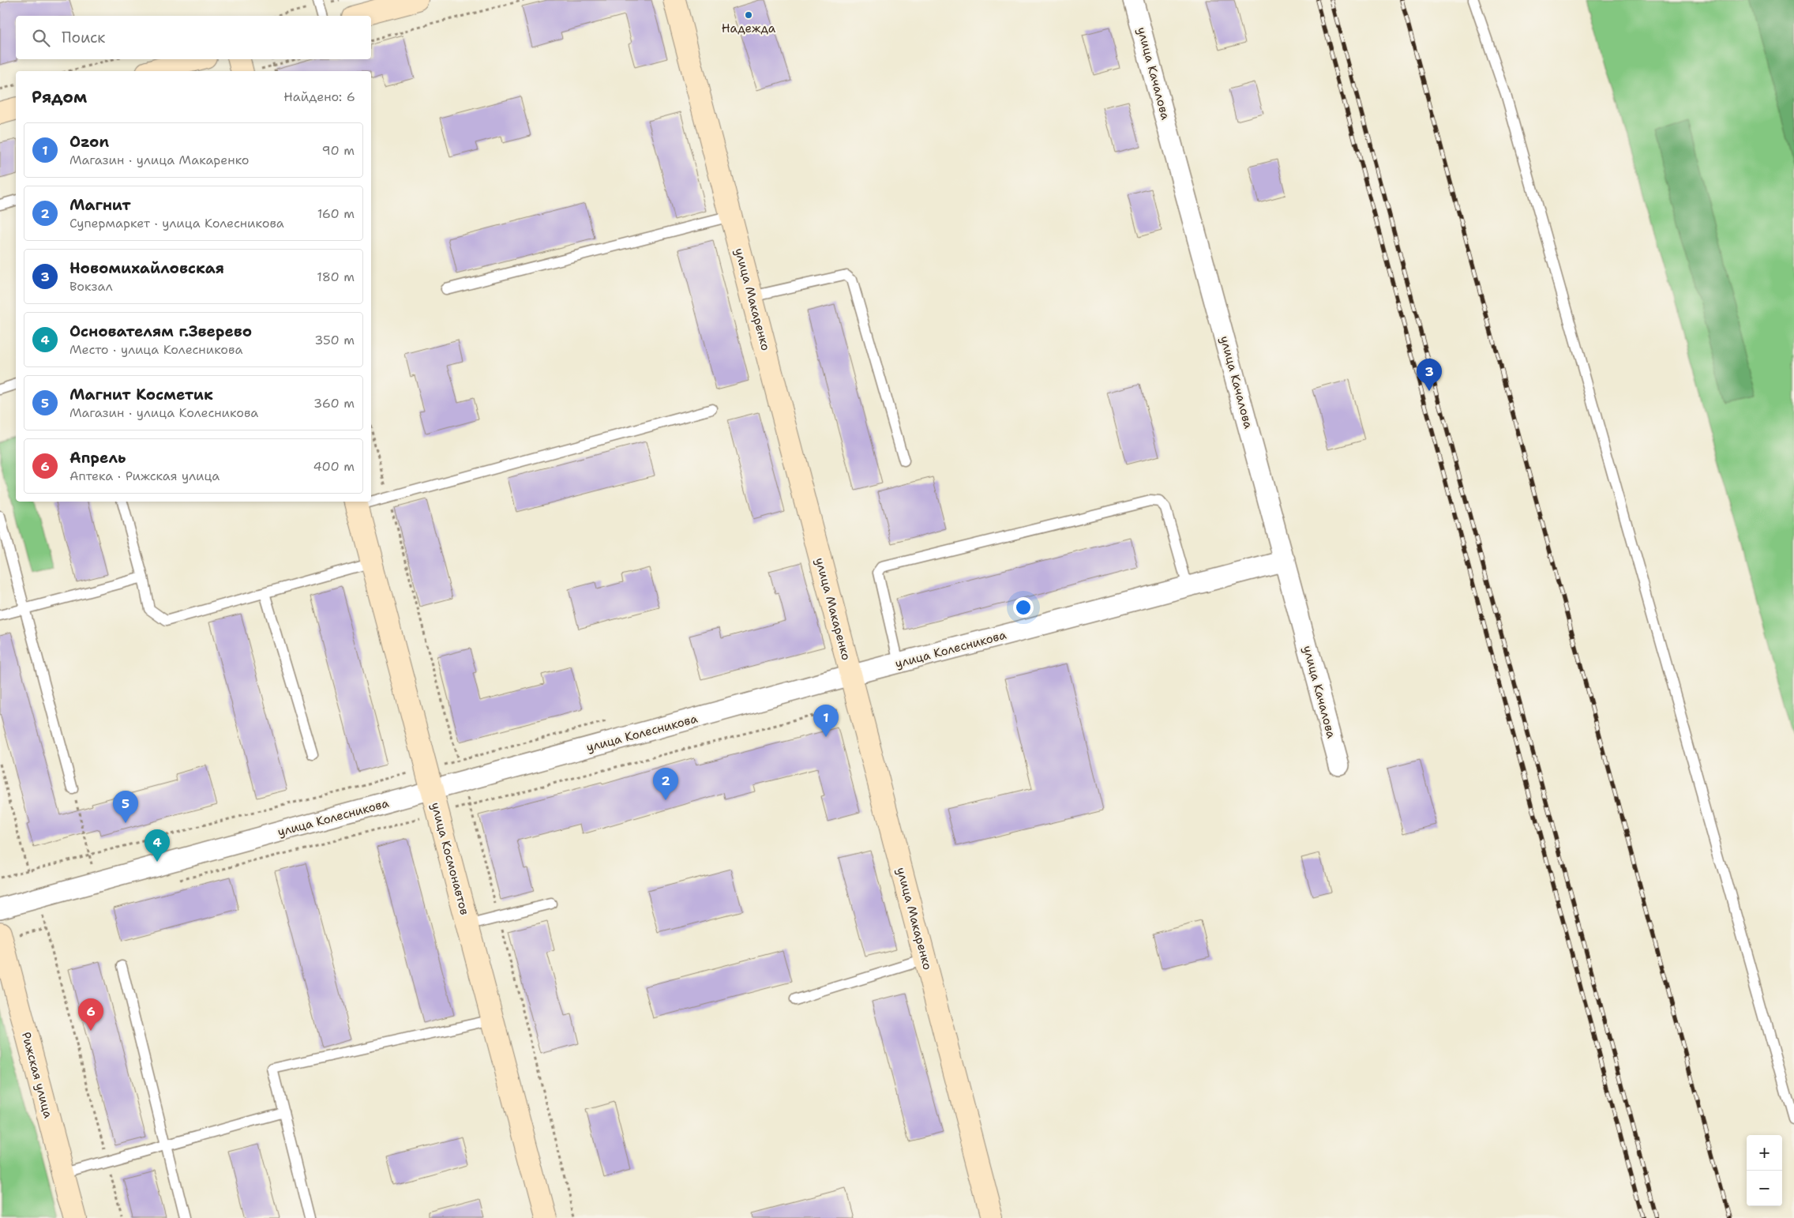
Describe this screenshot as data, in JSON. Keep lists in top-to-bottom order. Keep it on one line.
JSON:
{"streets":{"main road":["улица Макаренко","улица Космонавтов","Рижская улица"],"street":["улица Качалова","улица Колесникова"]},"crossings":[["улица Качалова","улица Колесникова"],["улица Макаренко","улица Колесникова"],["улица Колесникова","улица Космонавтов"]],"places":["Надежда"],"page":{"search":"Поиск","heading":["Рядом","Найдено: 6"],"list":[{"mark":"1","name":"Ozon","note":"Магазин · улица Макаренко","value":"90 m"},{"mark":"2","name":"Магнит","note":"Супермаркет · улица Колесникова","value":"160 m"},{"mark":"3","name":"Новомихайловская","note":"Вокзал","value":"180 m"},{"mark":"4","name":"Основателям г.Зверево","note":"Место · улица Колесникова","value":"350 m"},{"mark":"5","name":"Магнит Косметик","note":"Магазин · улица Колесникова","value":"360 m"},{"mark":"6","name":"Апрель","note":"Аптека · Рижская улица","value":"400 m"}],"pins":["3","1","2","5","4","6"],"map_buttons":["+","−"]}}
